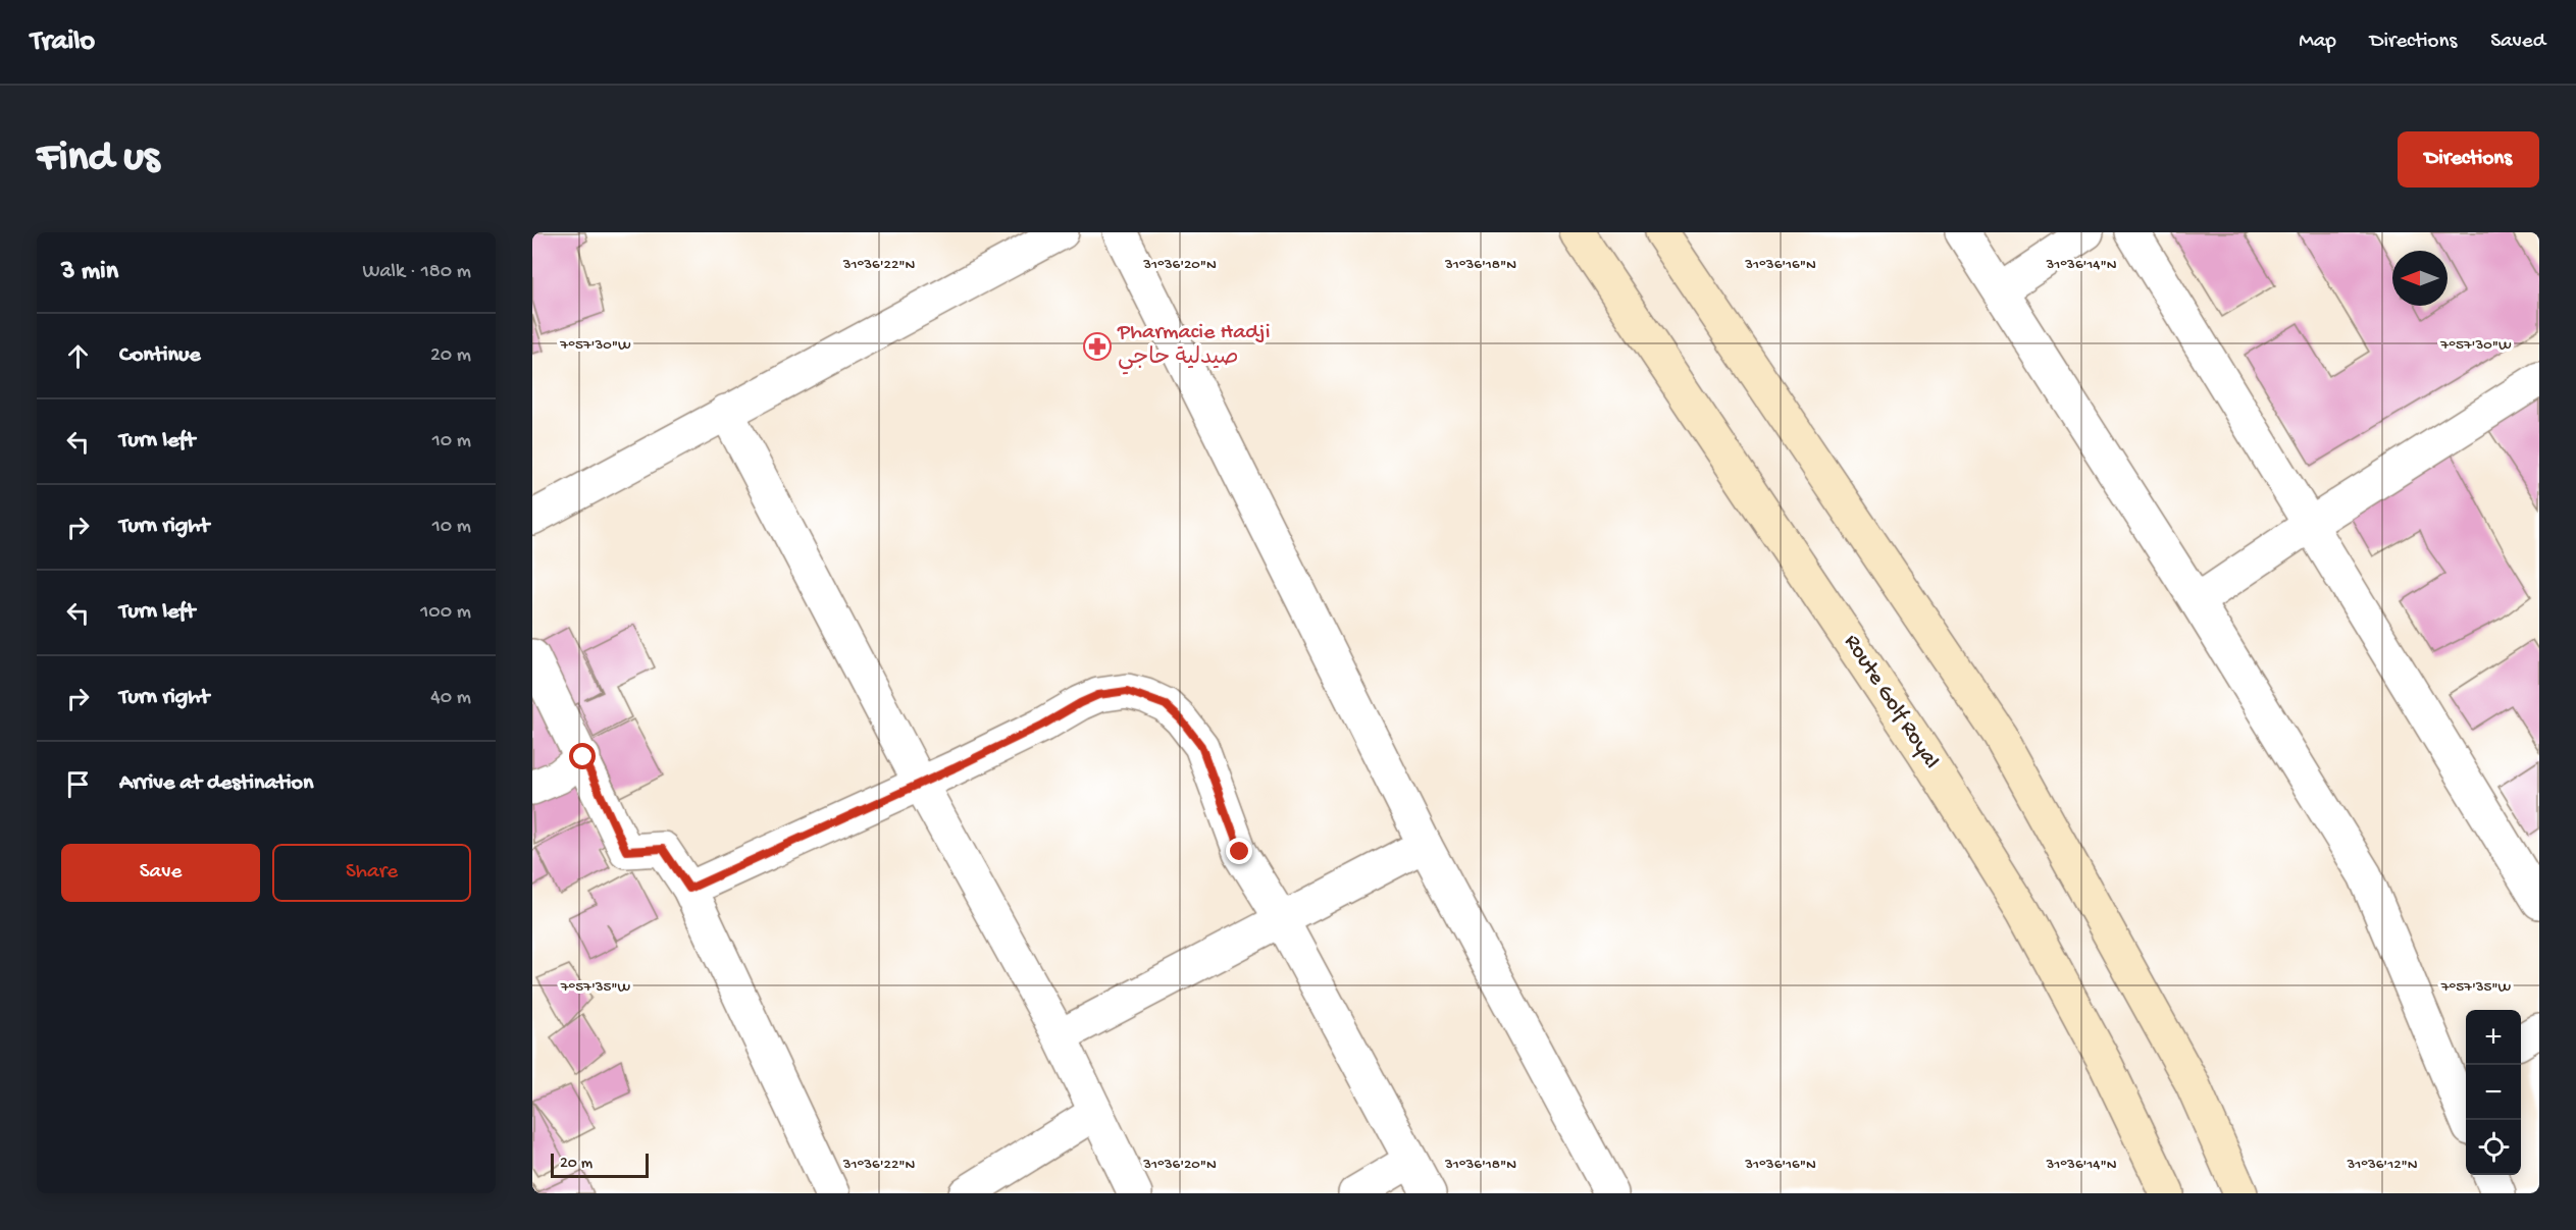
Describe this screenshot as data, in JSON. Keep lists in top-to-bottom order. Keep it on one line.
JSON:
{"streets":{"street":["Route Golf Royal"]},"places":{"pharmacy":["Pharmacie Hadji صيدلية حاجي"]},"scale_bar":"20 m","north":"left","page":{"header":"Trailo","nav":["Map","Directions","Saved"],"buttons":["Directions",["Save","Share"]],"title":"Find us","heading":["3 min","Walk · 180 m"],"list":[["Continue","20 m"],["Turn left","10 m"],["Turn right","10 m"],["Turn left","100 m"],["Turn right","40 m"],"Arrive at destination"],"map_buttons":["+","−"],"scale":"20 m"},"coordinates":["31°36'22\"N","31°36'20\"N","31°36'18\"N","31°36'16\"N","31°36'14\"N","7°57'30\"W","7°57'35\"W","31°36'12\"N"]}
